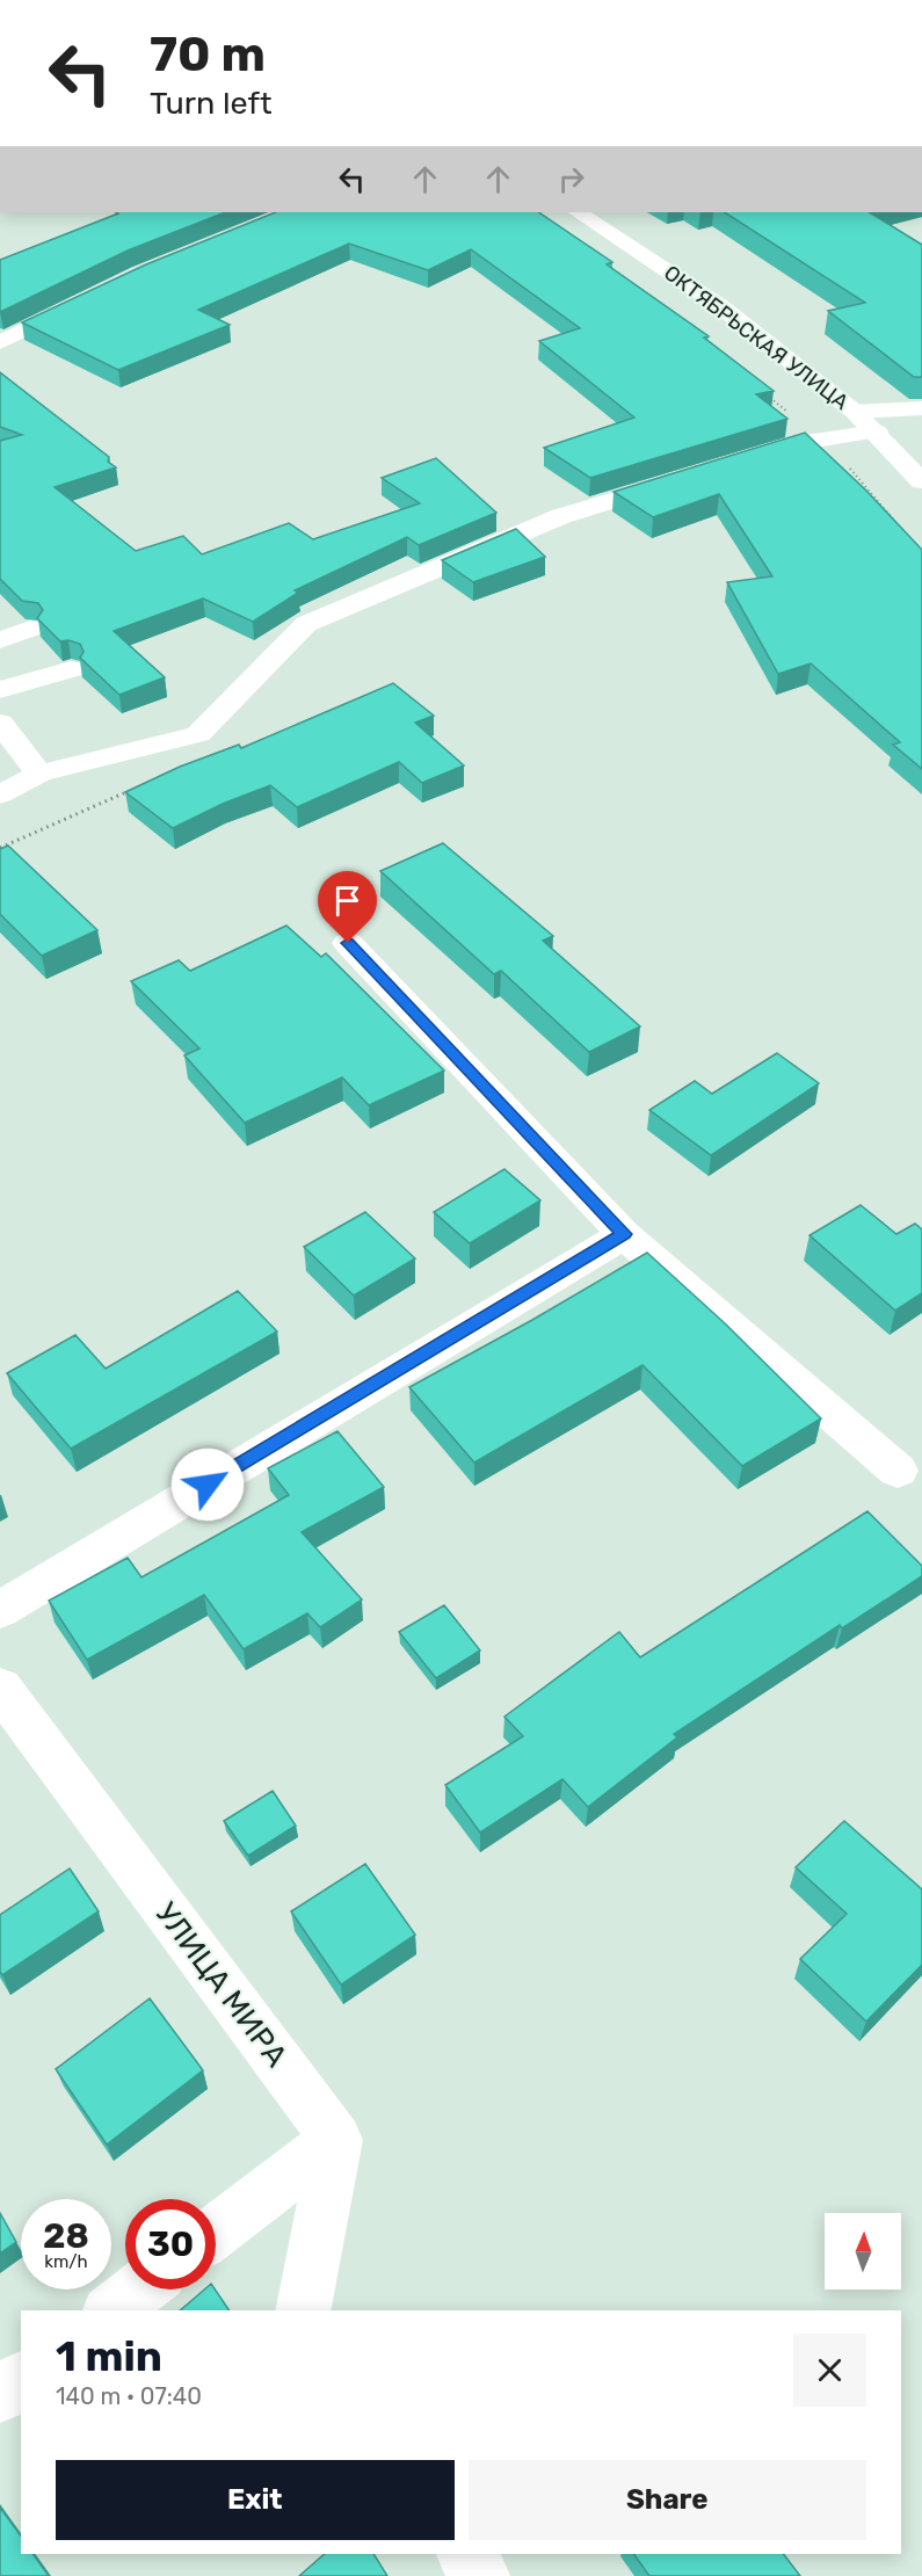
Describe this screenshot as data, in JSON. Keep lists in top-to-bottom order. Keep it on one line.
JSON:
{"streets":{"street":["ОКТЯБРЬСКАЯ УЛИЦА","УЛИЦА МИРА"]},"north":"top","page":{"turn":["70 m","Turn left"],"speed":"28 km/h","limit":"30","heading":["1 min","140 m · 07:40"],"buttons":["Exit","Share"]}}
